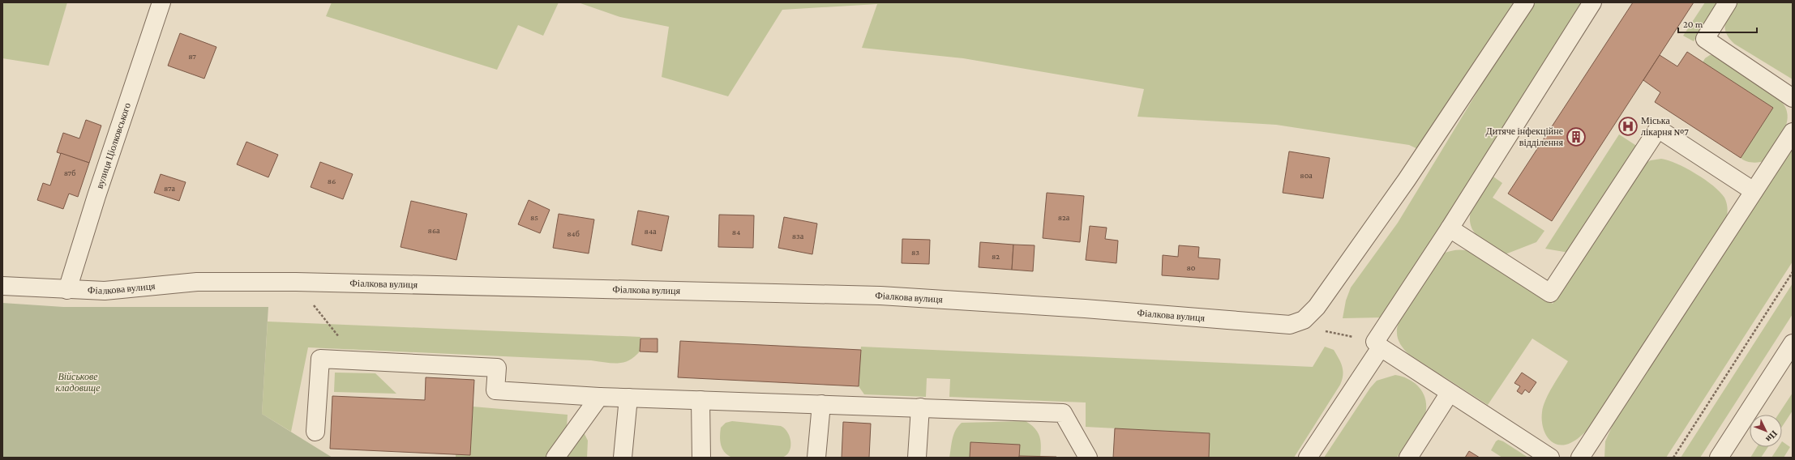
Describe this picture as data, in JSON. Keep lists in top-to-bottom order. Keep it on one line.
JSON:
{"streets":{"street":["вулиця Ціолковського","Фіалкова вулиця"]},"crossings":[["вулиця Ціолковського","Фіалкова вулиця"]],"parks":["Військове кладовище"],"places":{"hospital":["Міська лікарня №7"],"building":["Дитяче інфекційне відділення"]},"house_numbers":["87","87б","80а","86","87а","85","82а","86а","84а","84","84б","83а","83","82","80"],"scale_bar":"20 m","north":"bottom right"}
